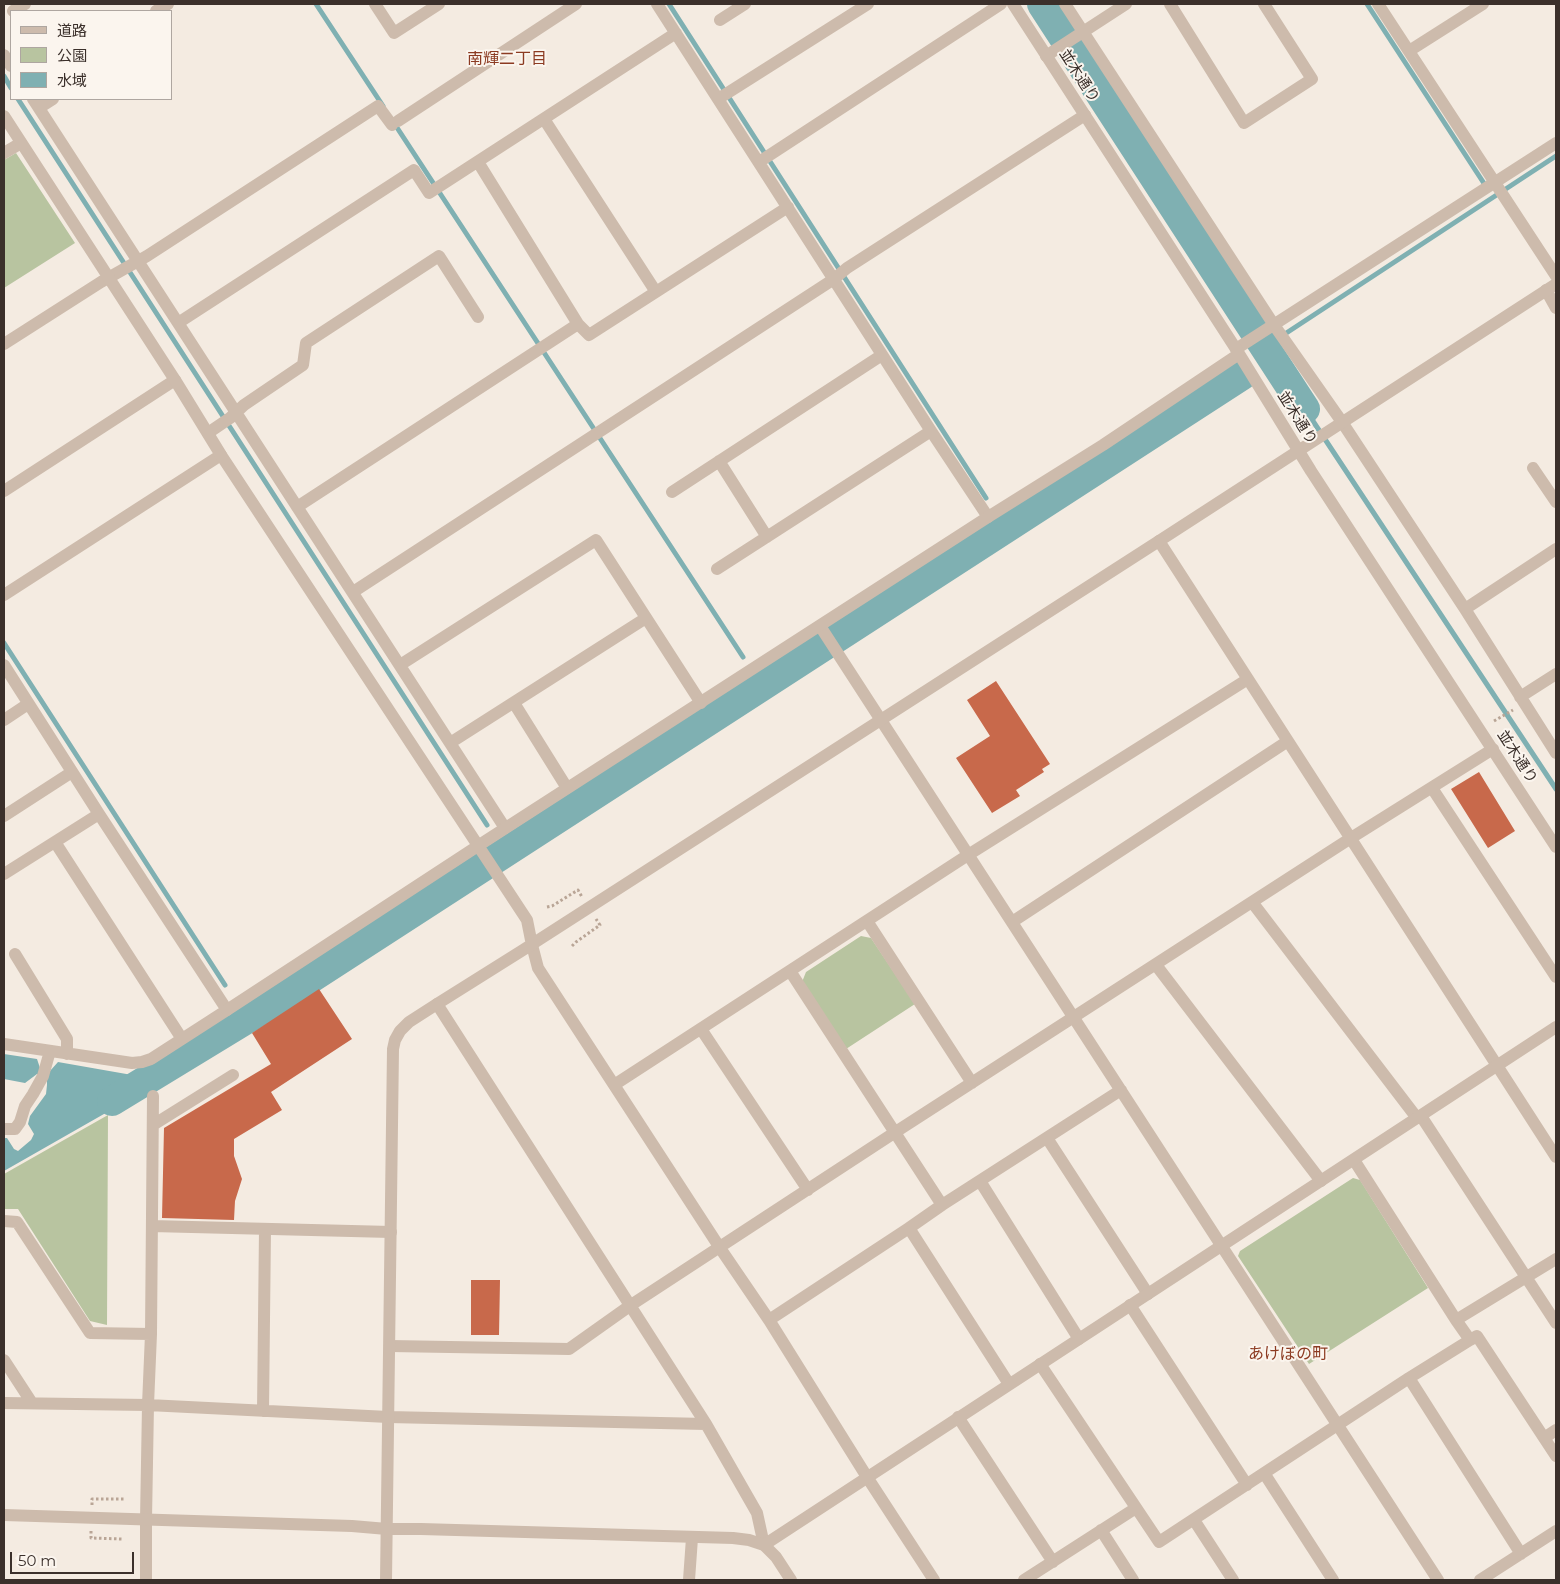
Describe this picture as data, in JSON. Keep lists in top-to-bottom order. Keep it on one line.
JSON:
{"streets":{"street":["並木通り"]},"districts":["南輝二丁目","あけぼの町"],"legend":["道路","公園","水域"],"scale_bar":"50 m"}
